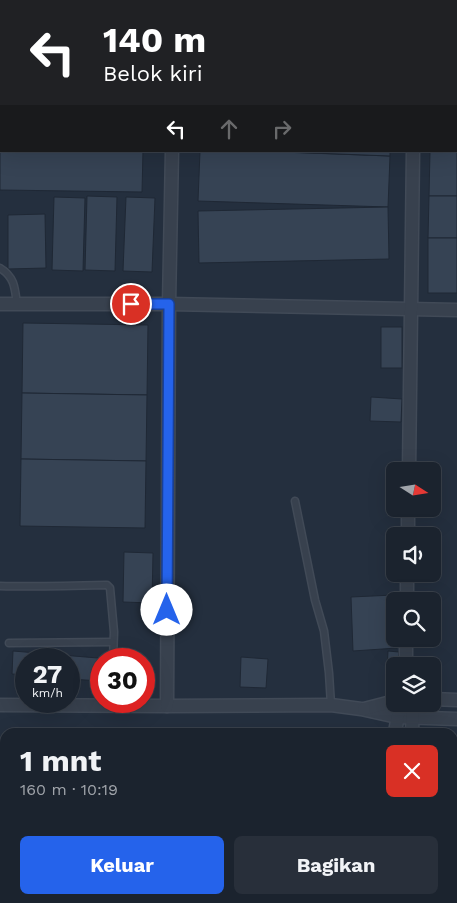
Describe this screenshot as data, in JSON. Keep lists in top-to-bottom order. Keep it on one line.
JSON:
{"north":"right","page":{"turn":["140 m","Belok kiri"],"speed":"27 km/h","limit":"30","heading":["1 mnt","160 m · 10:19"],"buttons":["Keluar","Bagikan"]}}
